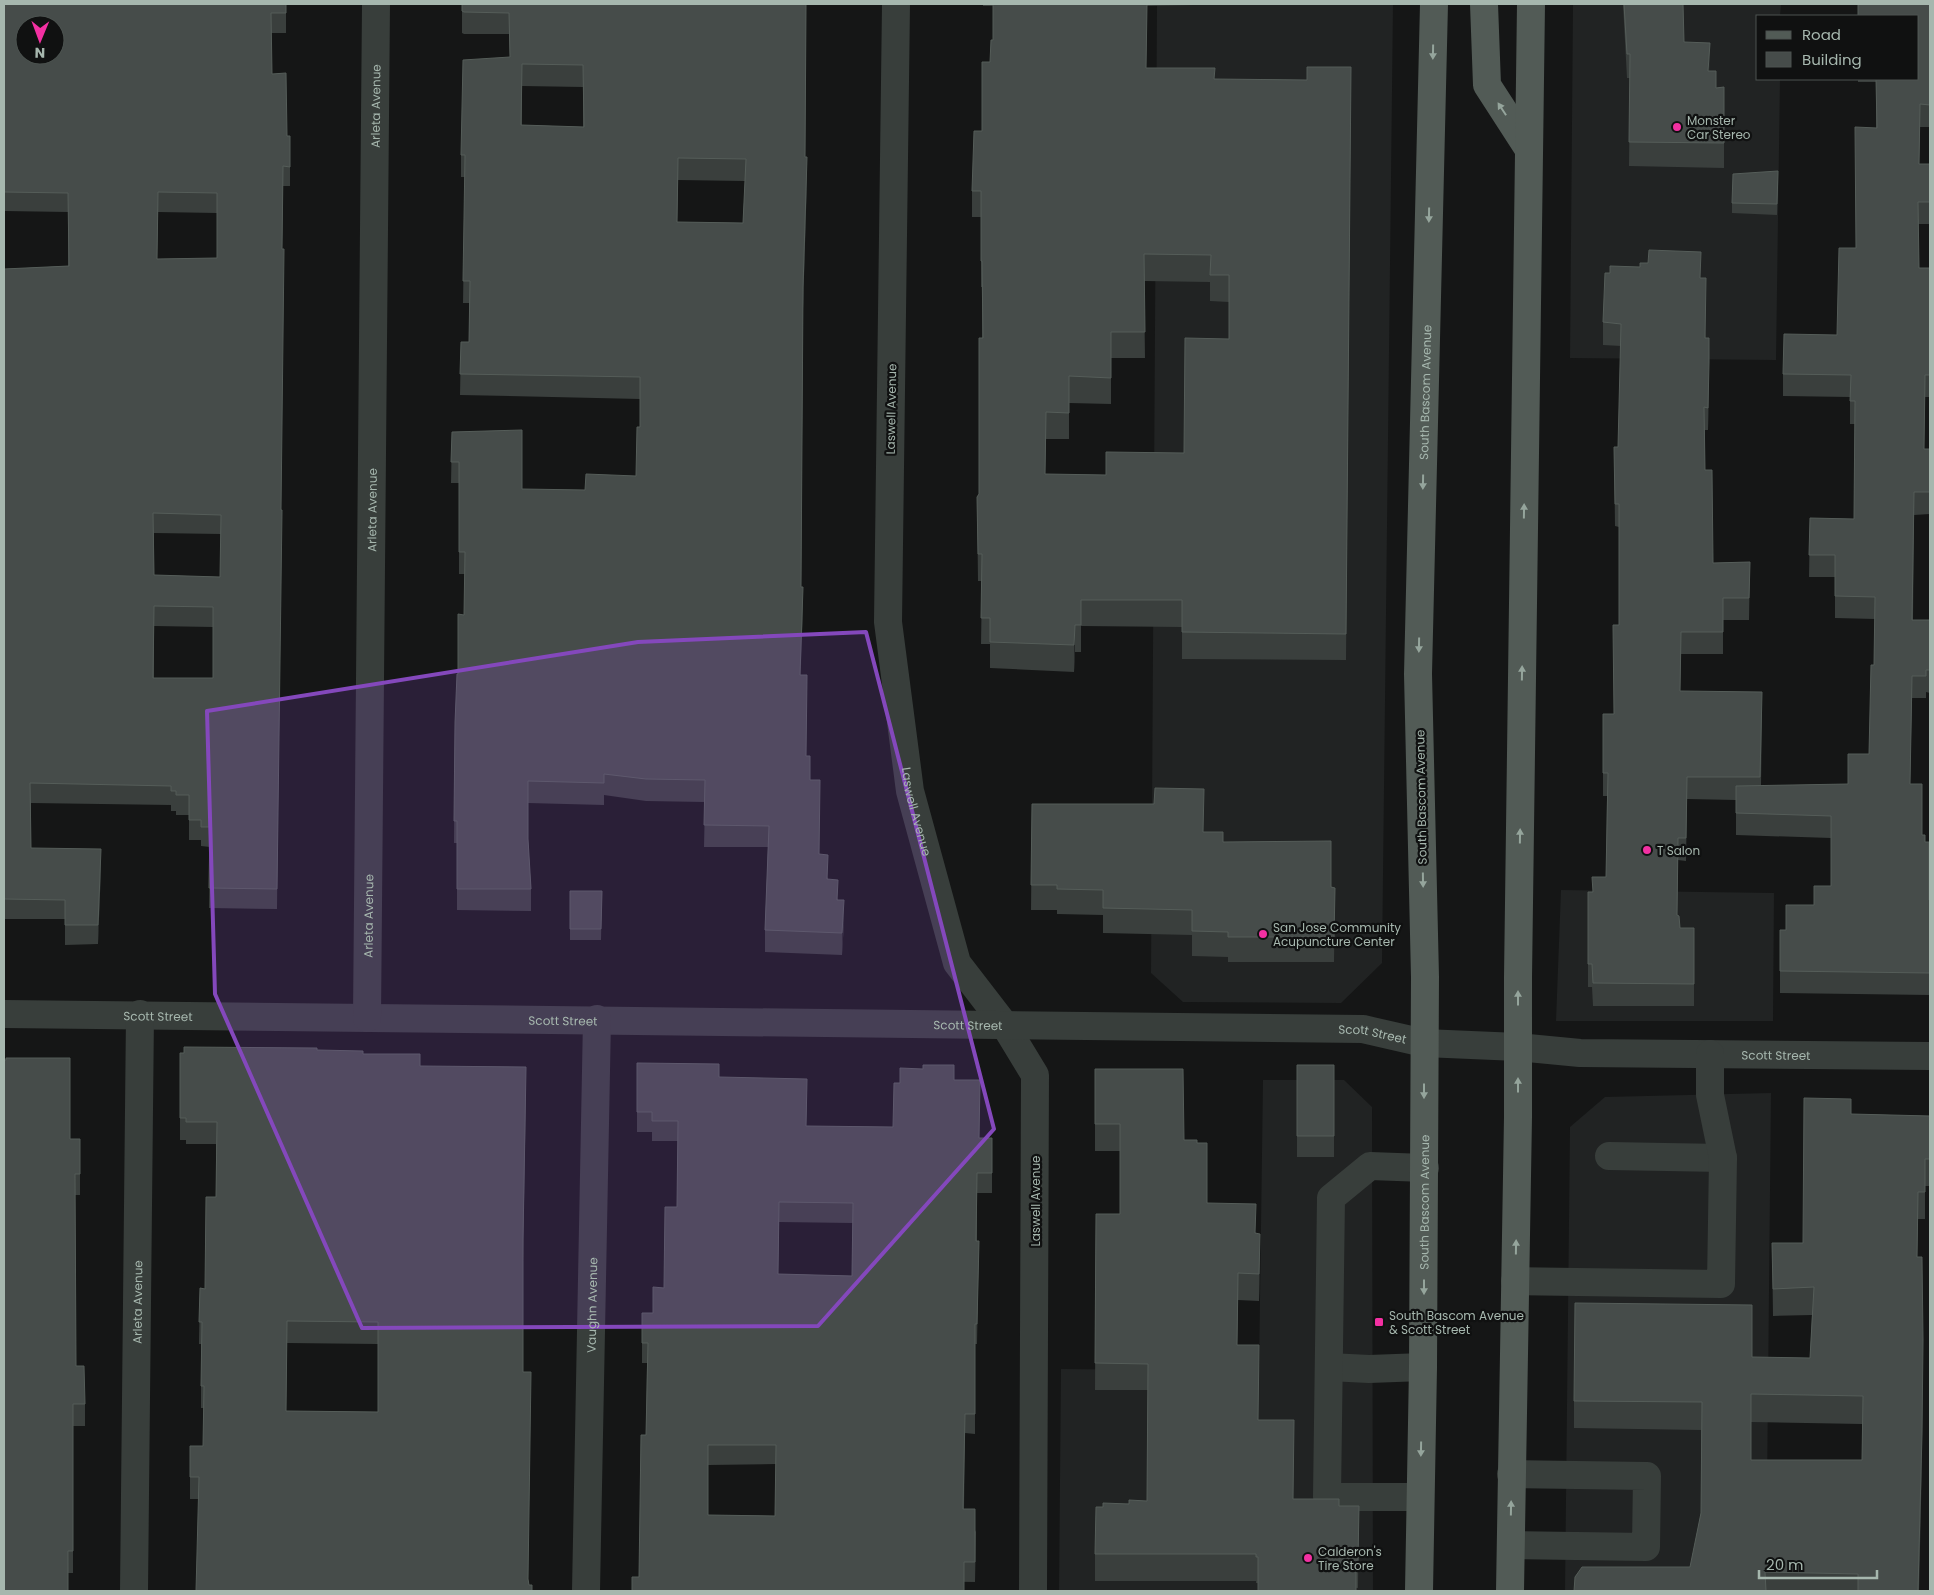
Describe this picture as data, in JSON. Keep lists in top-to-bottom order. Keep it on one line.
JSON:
{"streets":{"main road":["South Bascom Avenue"],"street":["Arleta Avenue","Laswell Avenue","Scott Street","Vaughn Avenue"]},"crossings":[["Arleta Avenue","Scott Street"],["South Bascom Avenue","Scott Street"],["Laswell Avenue","Scott Street"],["Scott Street","Vaughn Avenue"]],"places":{"other":["Monster Car Stereo","T Salon","San Jose Community Acupuncture Center","Calderon's Tire Store"],"transit":["South Bascom Avenue & Scott Street"]},"legend":["Road","Building"],"scale_bar":"20 m","north":"bottom"}
